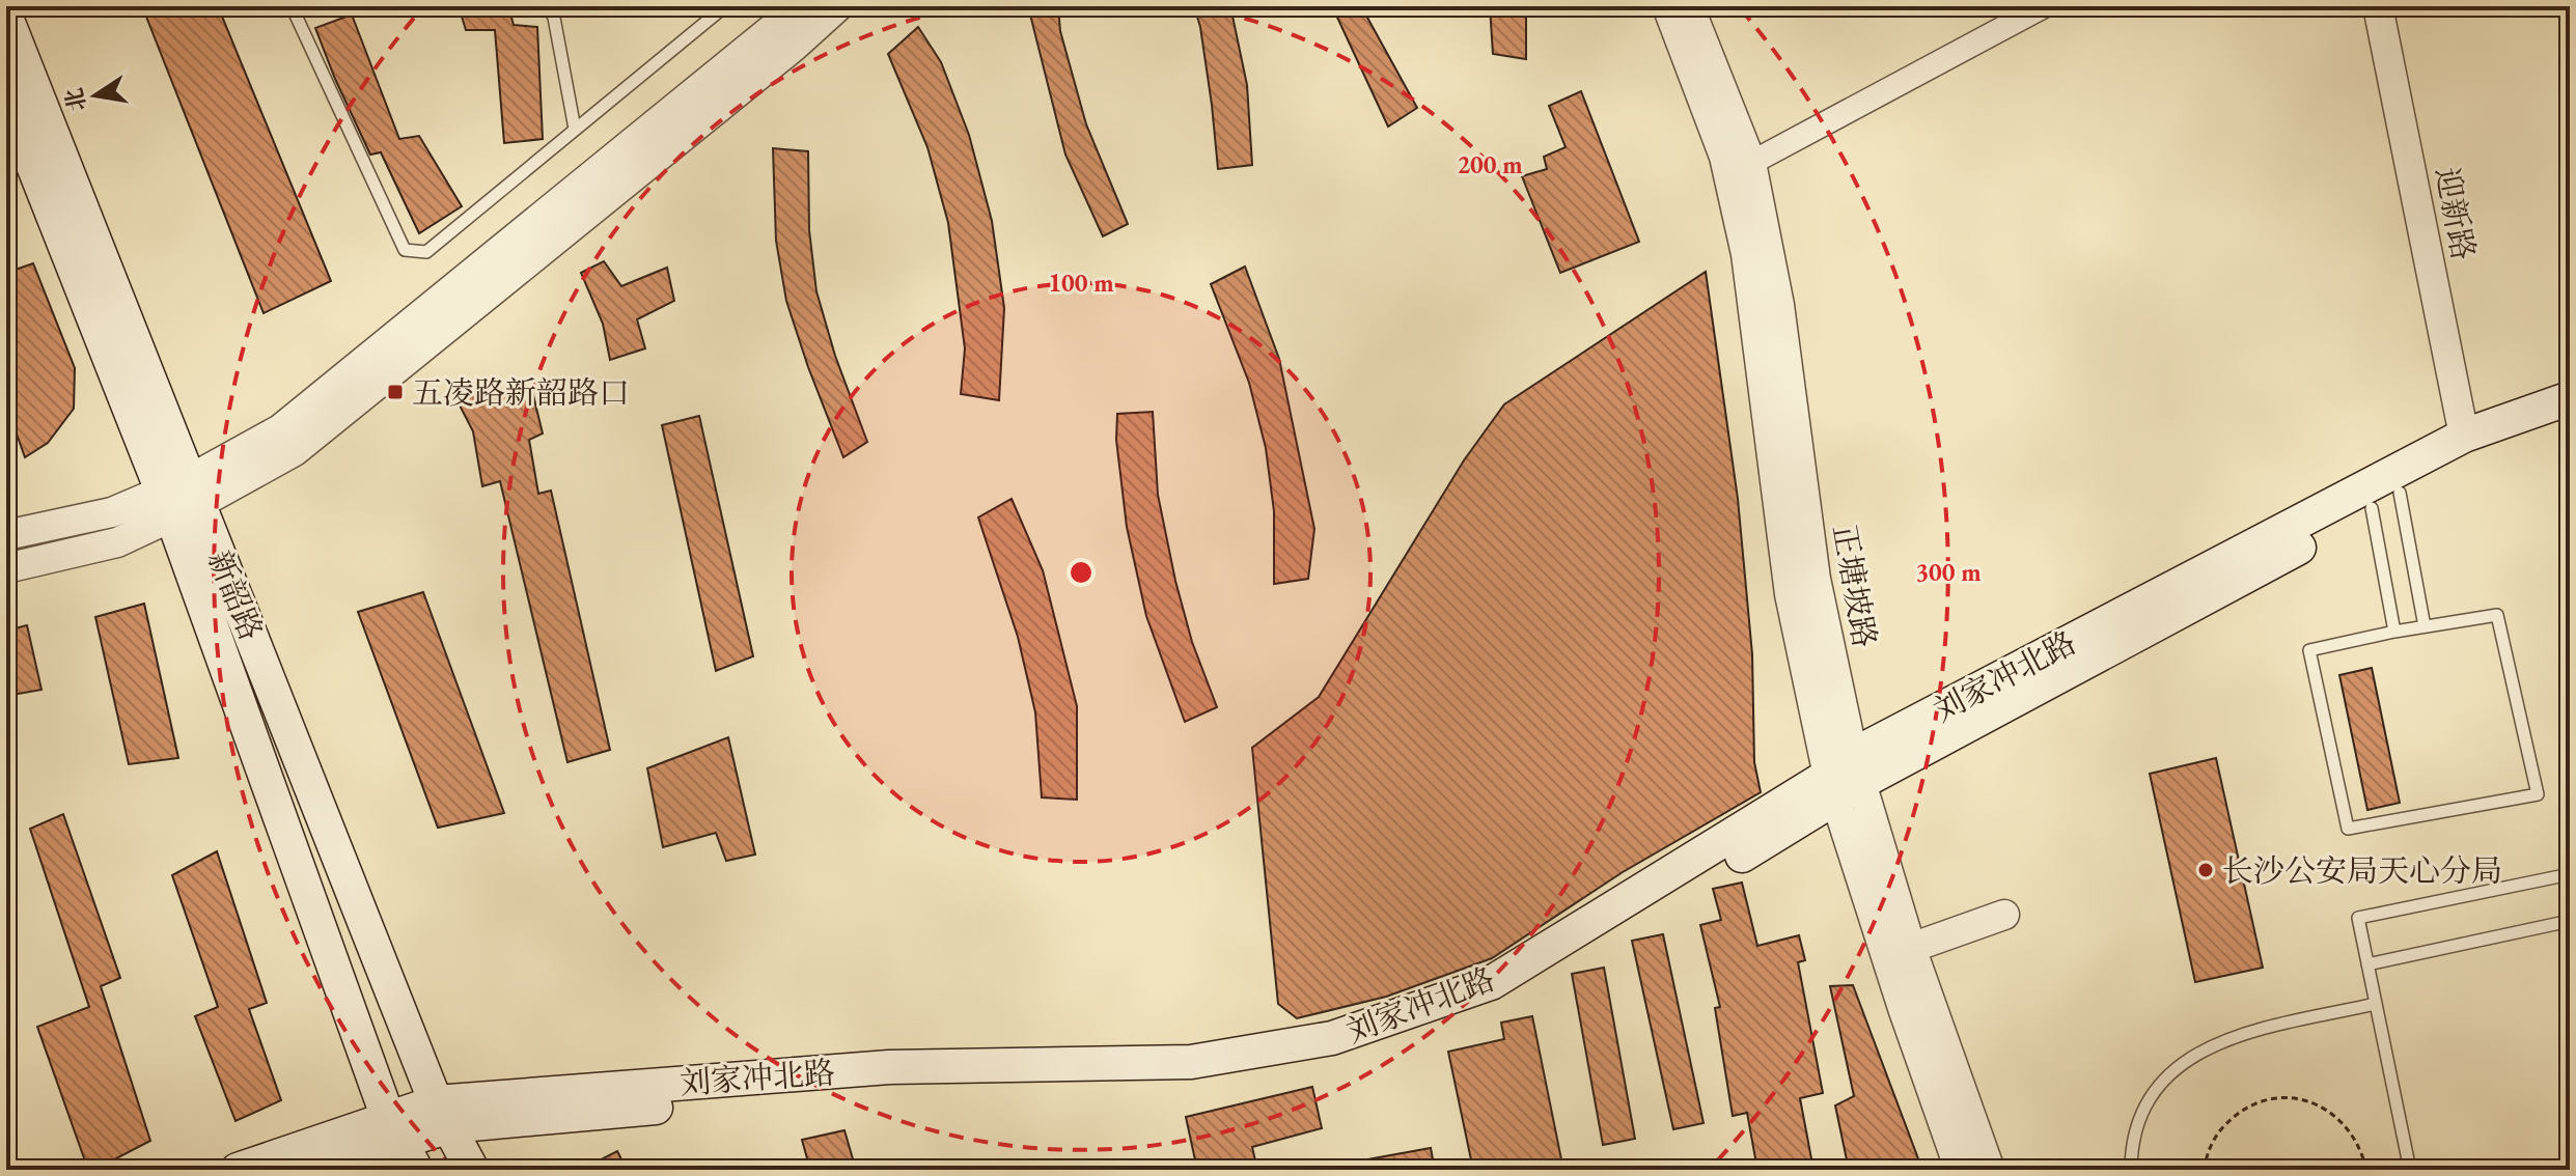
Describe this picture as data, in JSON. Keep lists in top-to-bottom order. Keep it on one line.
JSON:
{"streets":{"main road":["新韶路","刘家冲北路"],"street":["迎新路","正塘坡路"]},"crossings":[["迎新路","刘家冲北路"],["正塘坡路","刘家冲北路"],["新韶路","刘家冲北路"]],"places":{"transit":["五凌路新韶路口"],"other":["长沙公安局天心分局"]},"north":"left","rings":["200 m","100 m","300 m"]}
